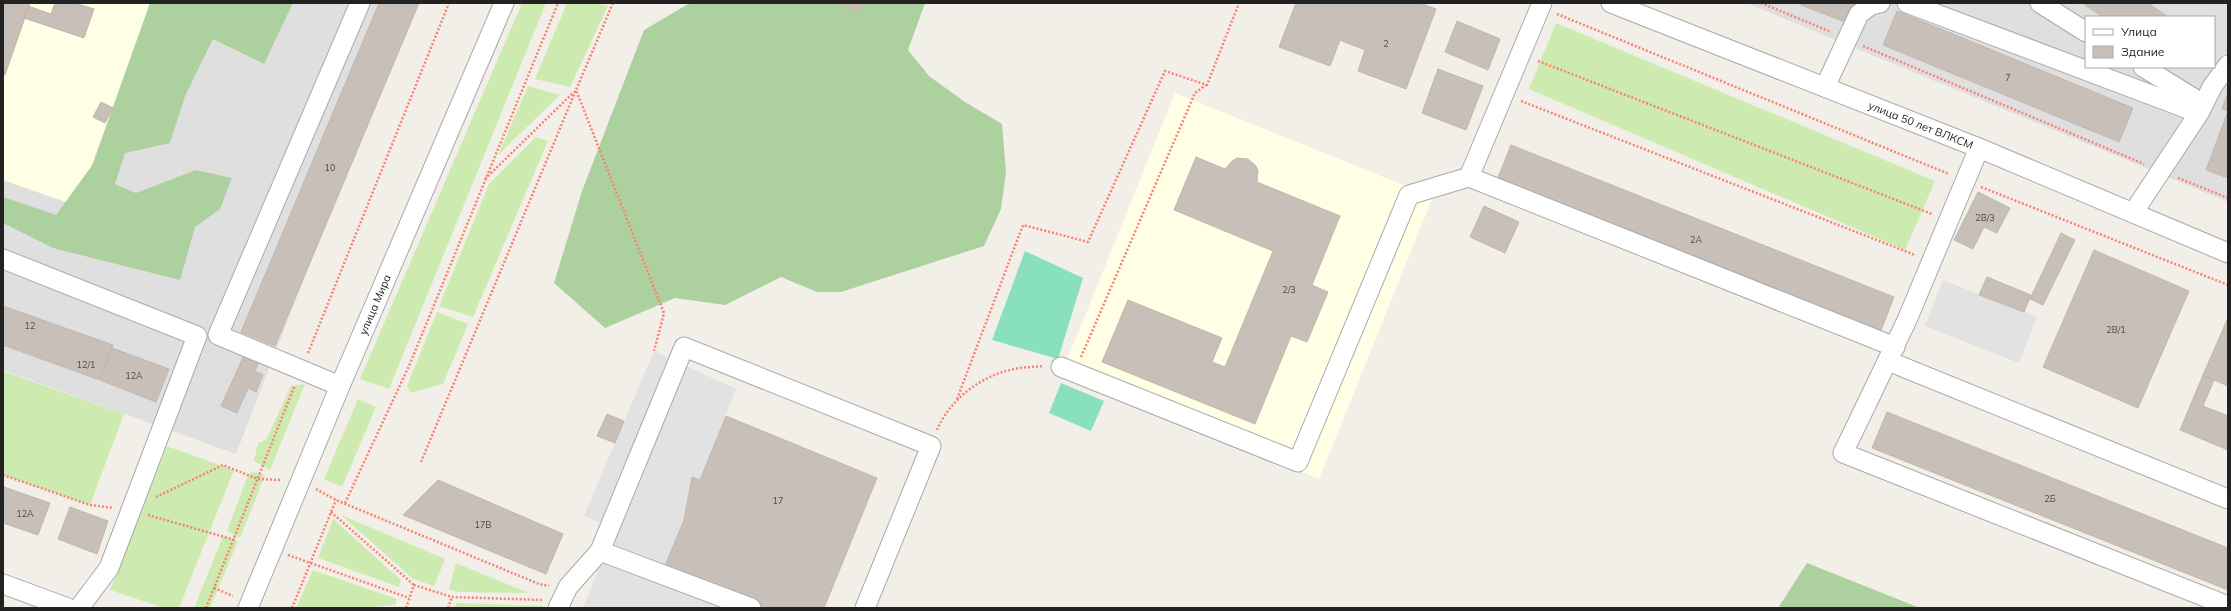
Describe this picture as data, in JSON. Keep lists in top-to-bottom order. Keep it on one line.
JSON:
{"streets":{"street":["улица 50 лет ВЛКСМ","улица Мира"]},"house_numbers":["2","7","10","2В/3","2А","2/3","12","2В/1","12/1","12А","2Б","17","12А","17В"],"legend":["Улица","Здание"]}
